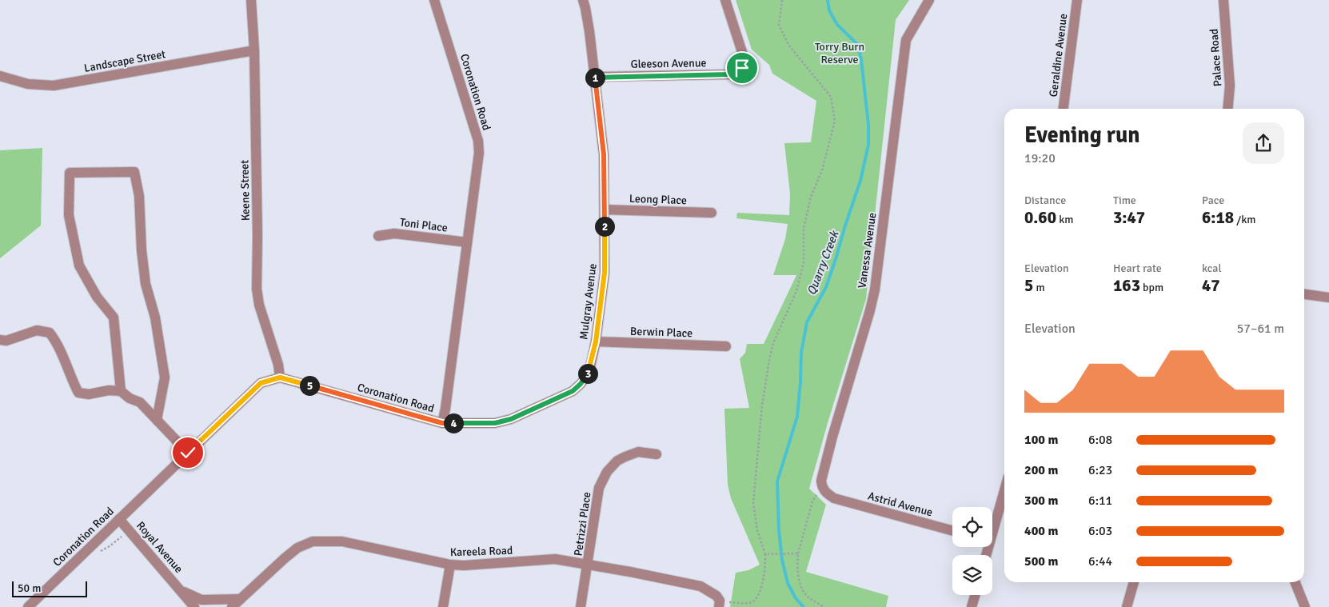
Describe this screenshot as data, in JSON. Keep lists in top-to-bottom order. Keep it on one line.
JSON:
{"streets":{"street":["Geraldine Avenue","Palace Road","Landscape Street","Gleeson Avenue","Coronation Road","Keene Street","Leong Place","Toni Place","Vanessa Avenue","Mulgray Avenue","Berwin Place","Astrid Avenue","Petrizzi Place","Royal Avenue","Kareela Road"]},"crossings":[["Landscape Street","Keene Street"],["Gleeson Avenue","Mulgray Avenue"],["Coronation Road","Keene Street"],["Coronation Road","Toni Place"],["Coronation Road","Mulgray Avenue"],["Coronation Road","Royal Avenue"],["Leong Place","Mulgray Avenue"],["Vanessa Avenue","Astrid Avenue"],["Mulgray Avenue","Berwin Place"],["Petrizzi Place","Kareela Road"],["Royal Avenue","Kareela Road"]],"water":["Quarry Creek"],"parks":["Torry Burn Reserve"],"scale_bar":"50 m","page":{"pins":["1","2","3","5","4"],"heading":["Evening run","19:20"],"stats":[["Distance","0.60 km"],["Time","3:47"],["Pace","6:18 /km"],["Elevation","5 m"],["Heart rate","163 bpm"],["kcal","47"]],"chart":["Elevation","57–61 m"],"list":[{"name":"100 m","note":"6:08"},{"name":"200 m","note":"6:23"},{"name":"300 m","note":"6:11"},{"name":"400 m","note":"6:03"},{"name":"500 m","note":"6:44"}],"scale":"50 m"}}
